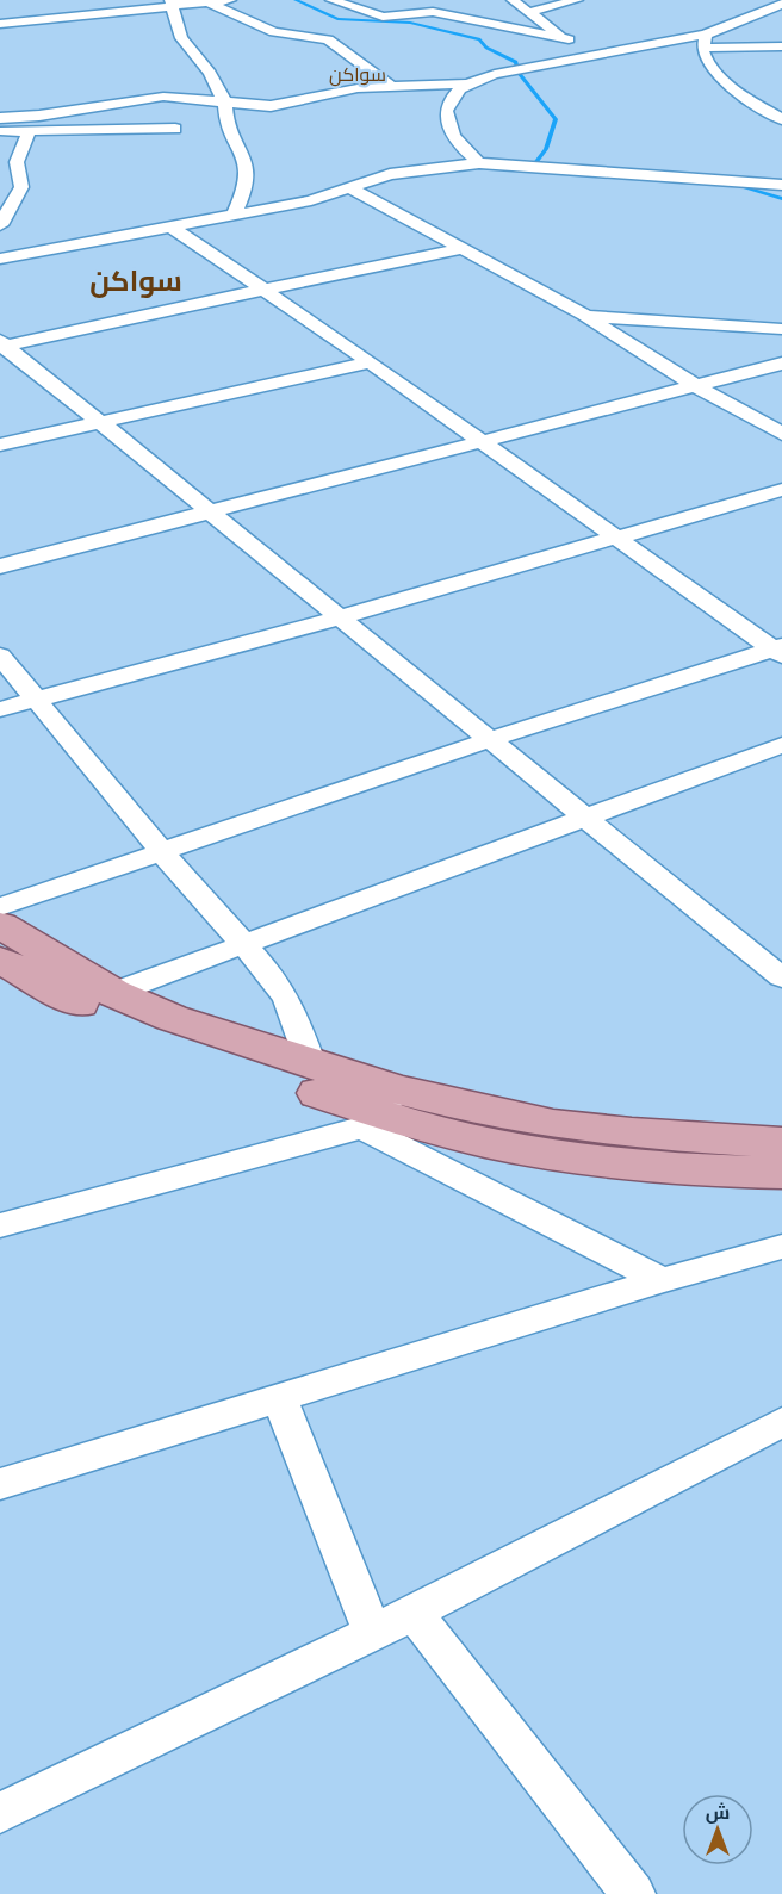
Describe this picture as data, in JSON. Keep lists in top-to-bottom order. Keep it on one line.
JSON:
{"districts":["سواكن","سواكن"],"north":"top"}
